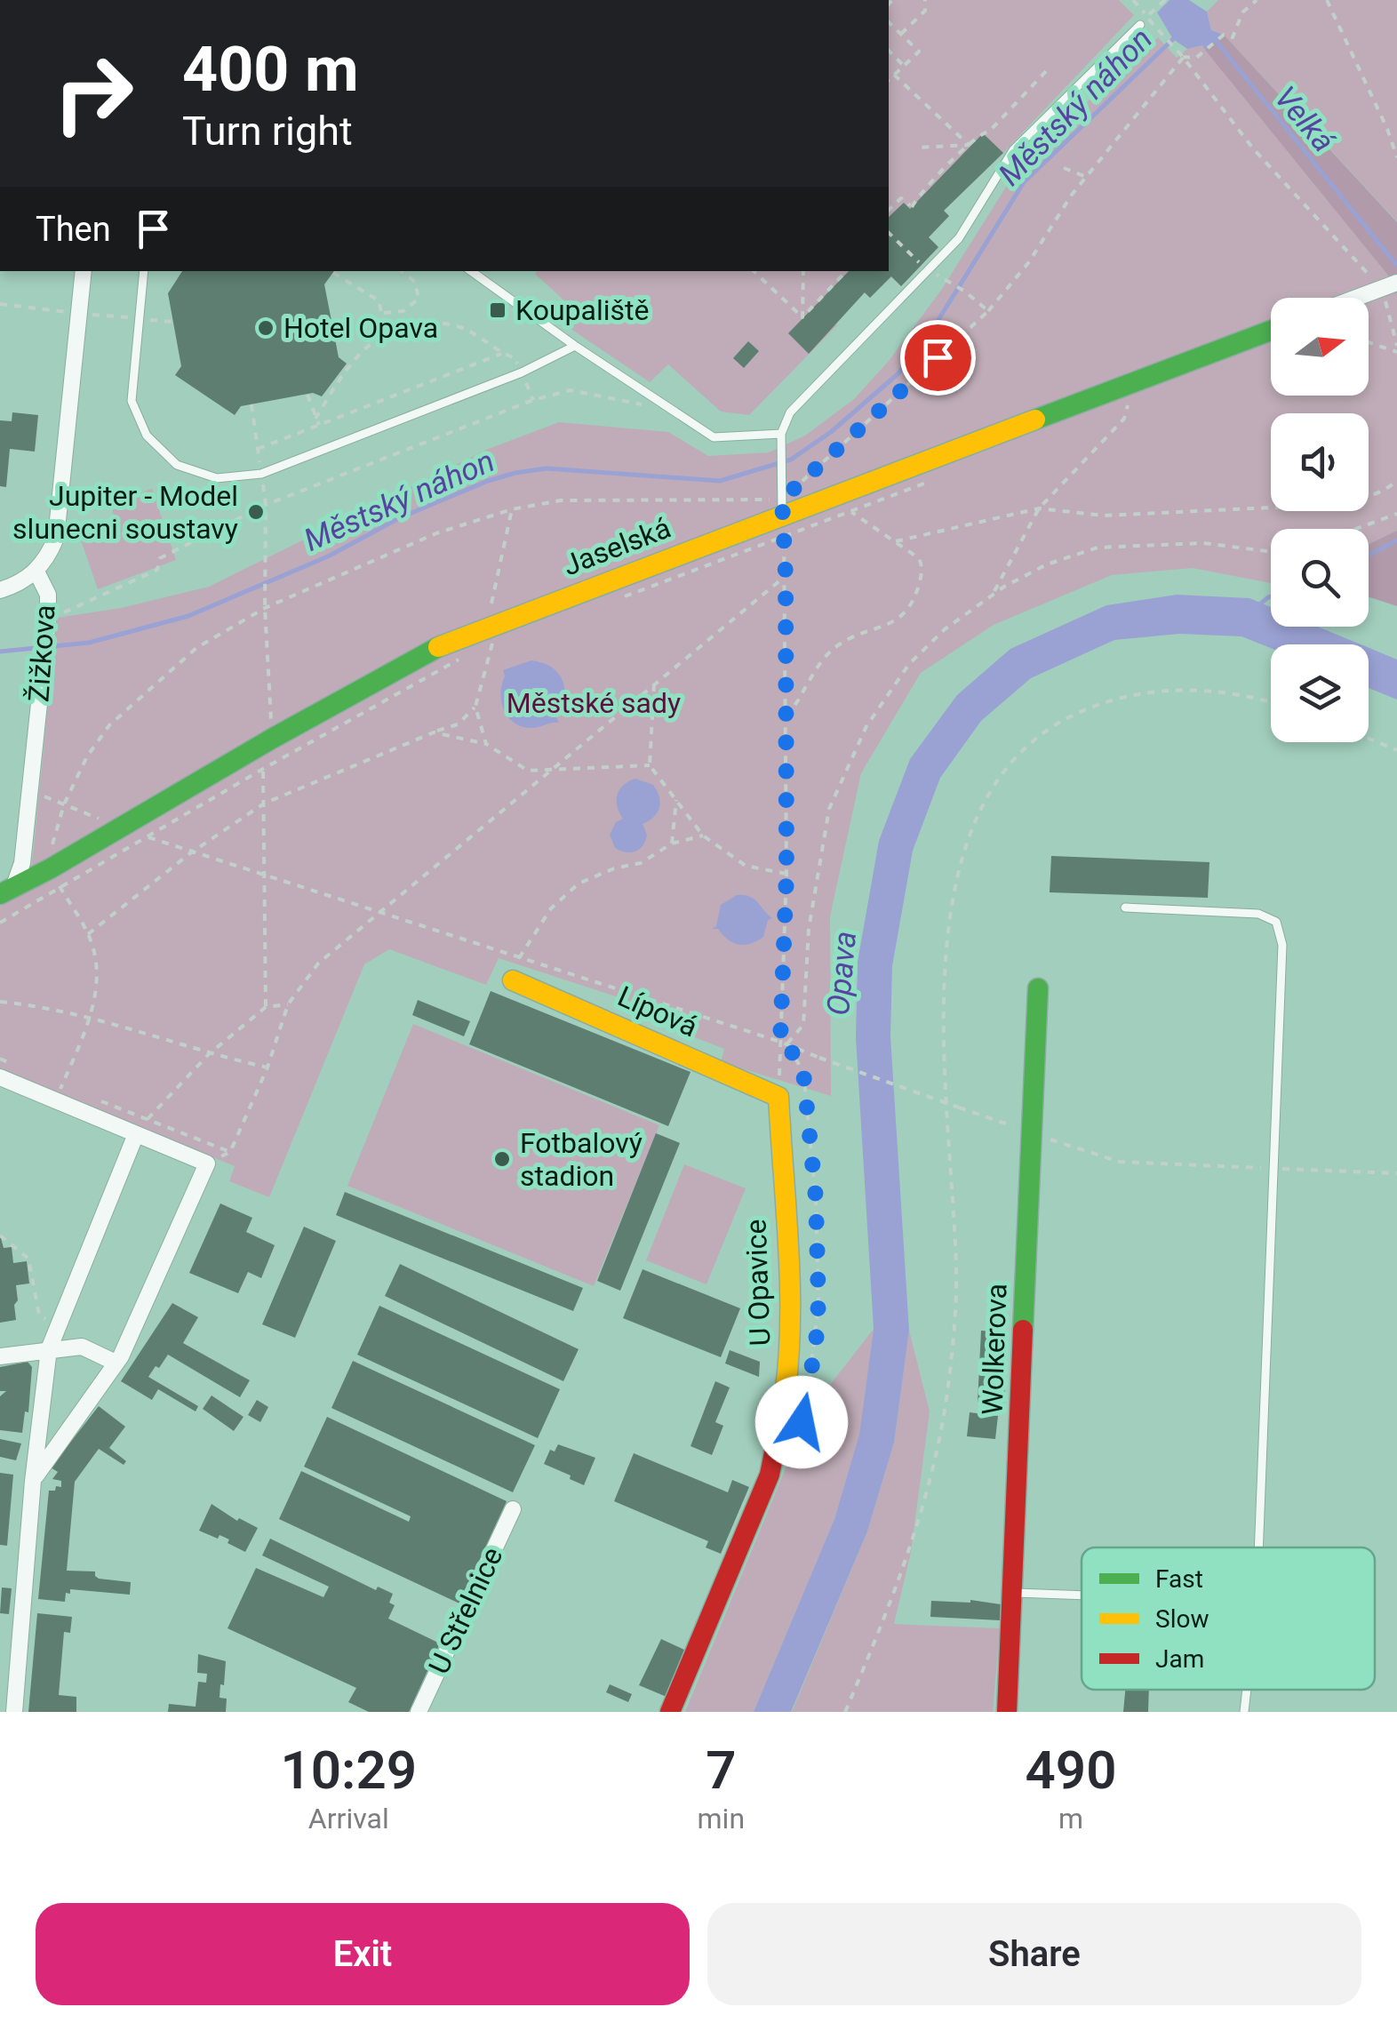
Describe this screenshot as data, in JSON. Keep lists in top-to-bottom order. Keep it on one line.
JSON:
{"streets":{"street":["Jaselská","Žižkova","Lípová","U Opavice","Wolkerova","U Střelnice"]},"crossings":[["Jaselská","Žižkova"],["Lípová","U Opavice"]],"water":["Městský náhon","Velká","Opava"],"parks":["Městské sady"],"places":{"transit":["Koupaliště"],"other":["Hotel Opava","Jupiter - Model slunecni soustavy","Fotbalový stadion"]},"legend":["Fast","Slow","Jam"],"north":"right","page":{"turn":["400 m","Turn right"],"then":"Then","eta":["10:29","Arrival","7","min","490","m"],"buttons":["Exit","Share"]}}
